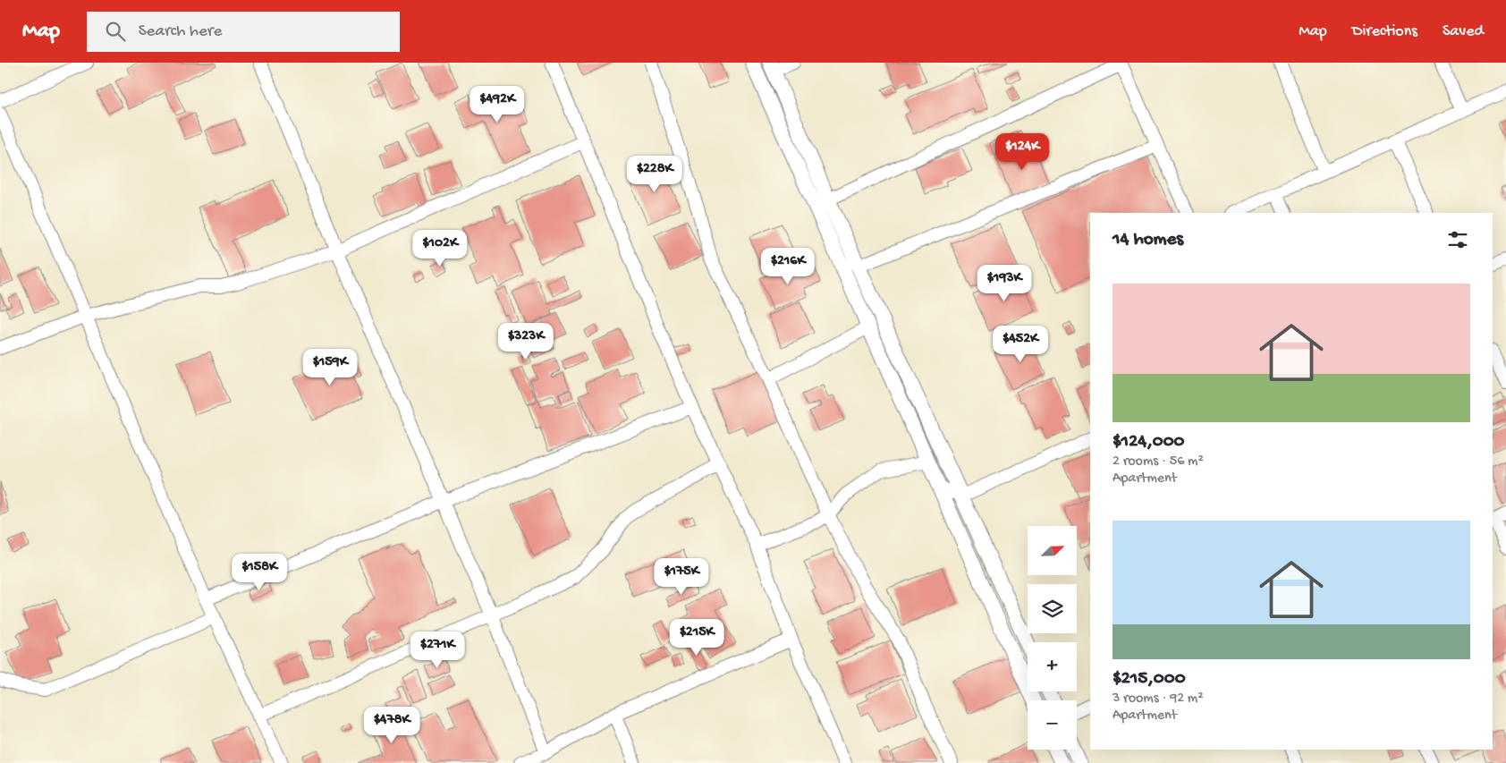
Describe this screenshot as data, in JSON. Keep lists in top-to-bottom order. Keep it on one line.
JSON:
{"north":"top right","page":{"header":"Map","search":"Search here","nav":["Map","Directions","Saved"],"price":["$492K","$124K","$228K","$102K","$216K","$193K","$323K","$452K","$159K","$158K","$175K","$215K","$271K","$478K"],"heading":"14 homes","list":[{"name":"$124,000","note":"2 rooms · 56 m² · Apartment"},{"name":"$215,000","note":"3 rooms · 92 m² · Apartment"}],"map_buttons":["+","−"]}}
